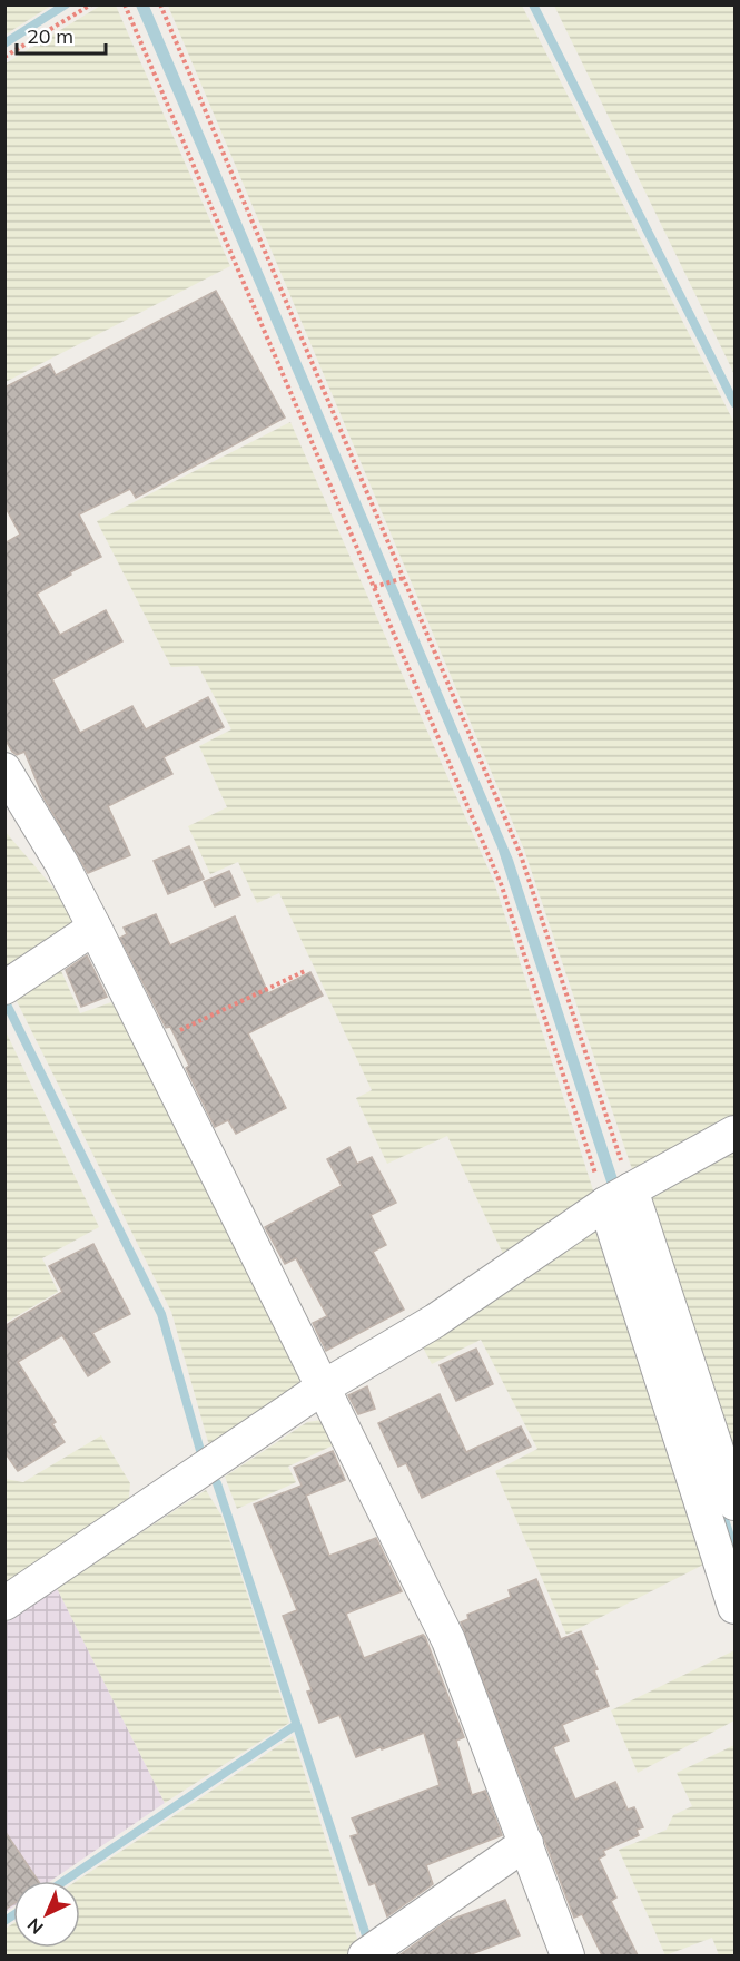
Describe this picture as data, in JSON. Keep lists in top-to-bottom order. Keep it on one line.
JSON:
{"scale_bar":"20 m","north":"bottom left"}
